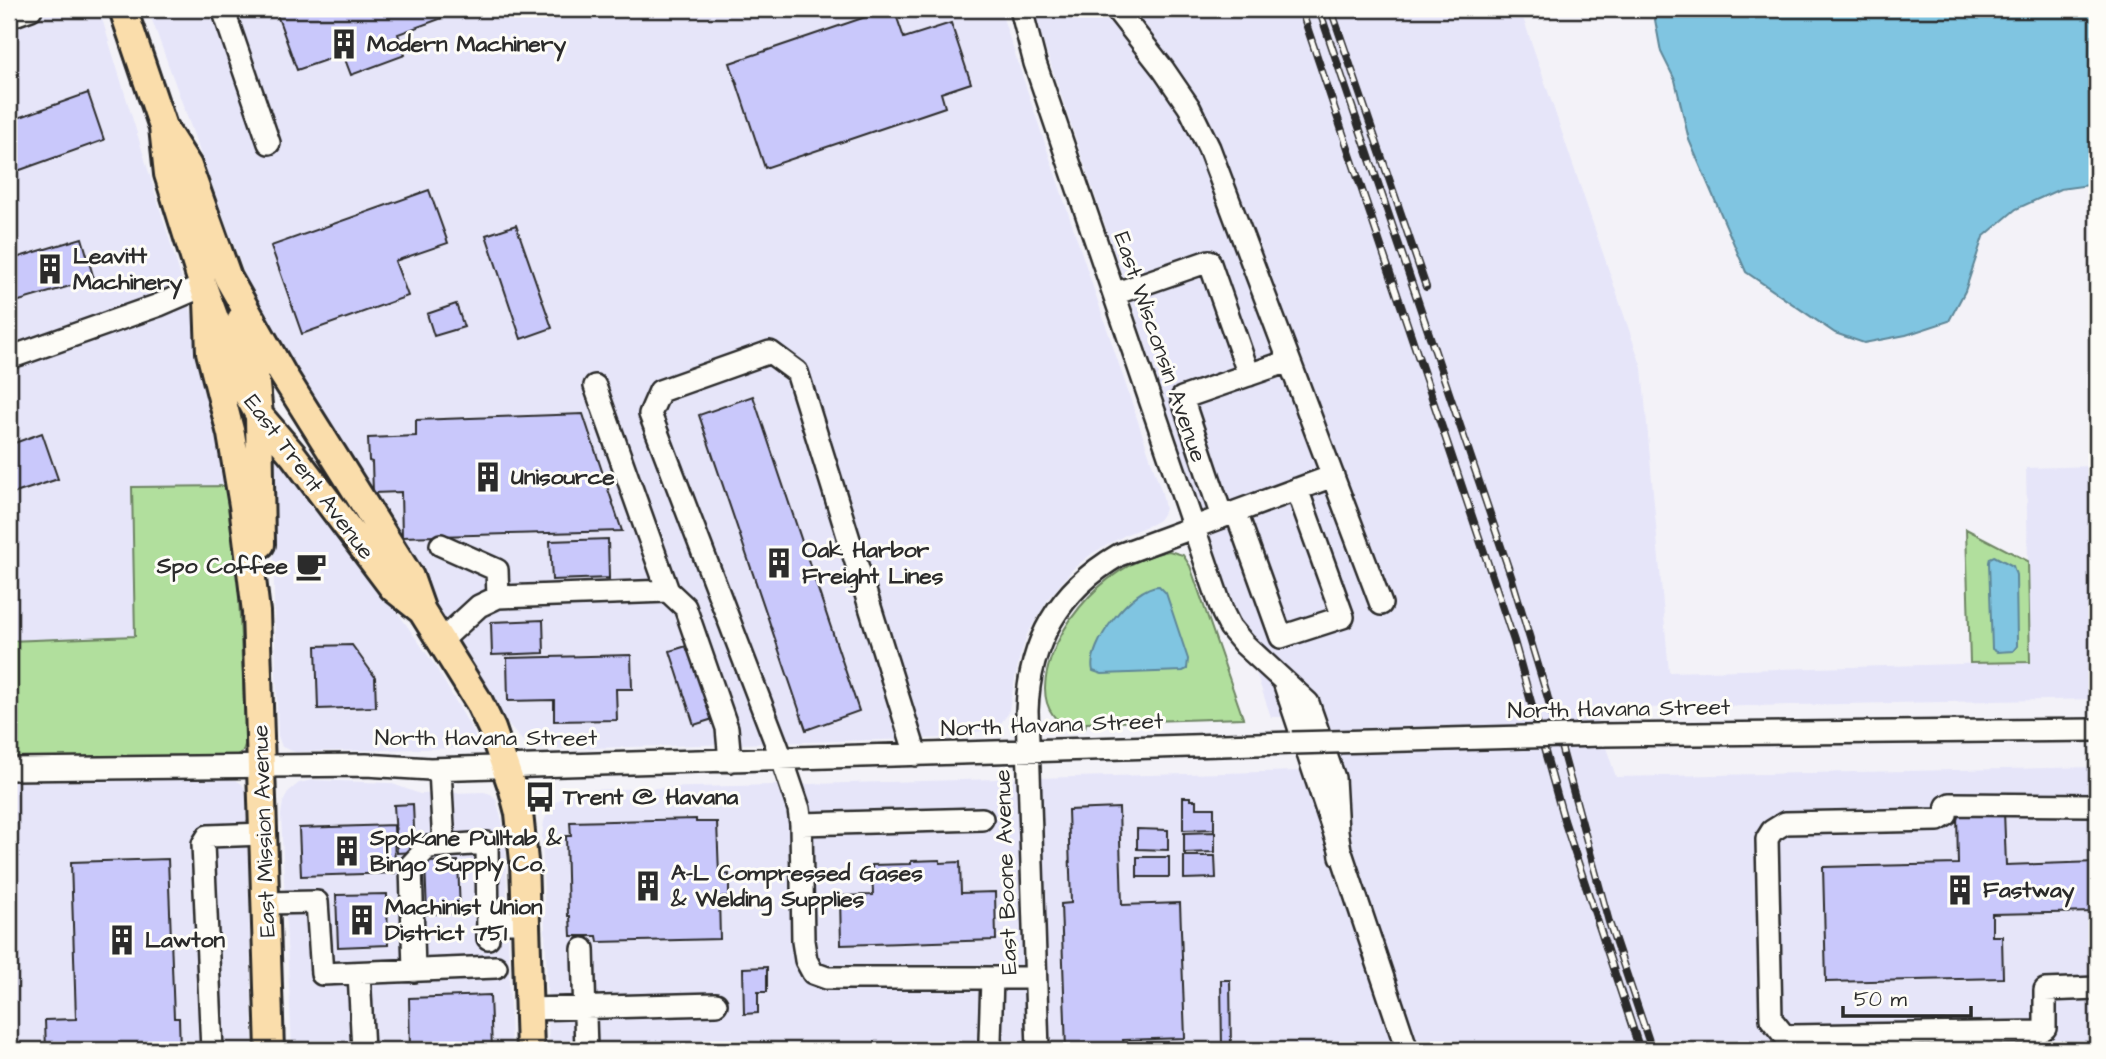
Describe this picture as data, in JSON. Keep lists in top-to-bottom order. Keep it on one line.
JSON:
{"streets":{"main road":["East Trent Avenue","East Mission Avenue"],"street":["East Wisconsin Avenue","North Havana Street","East Boone Avenue"]},"crossings":[["East Wisconsin Avenue","East Boone Avenue"],["East Trent Avenue","North Havana Street"],["East Trent Avenue","East Mission Avenue"],["North Havana Street","East Mission Avenue"],["North Havana Street","East Boone Avenue"]],"places":{"building":["Modern Machinery","Leavitt Machinery","Unisource","Oak Harbor Freight Lines","Spokane Pulltab & Bingo Supply Co.","A-L Compressed Gases & Welding Supplies","Fastway","Machinist Union District 751","Lawton"],"cafe":["Spo Coffee"],"bus stop":["Trent @ Havana"]},"scale_bar":"50 m"}
